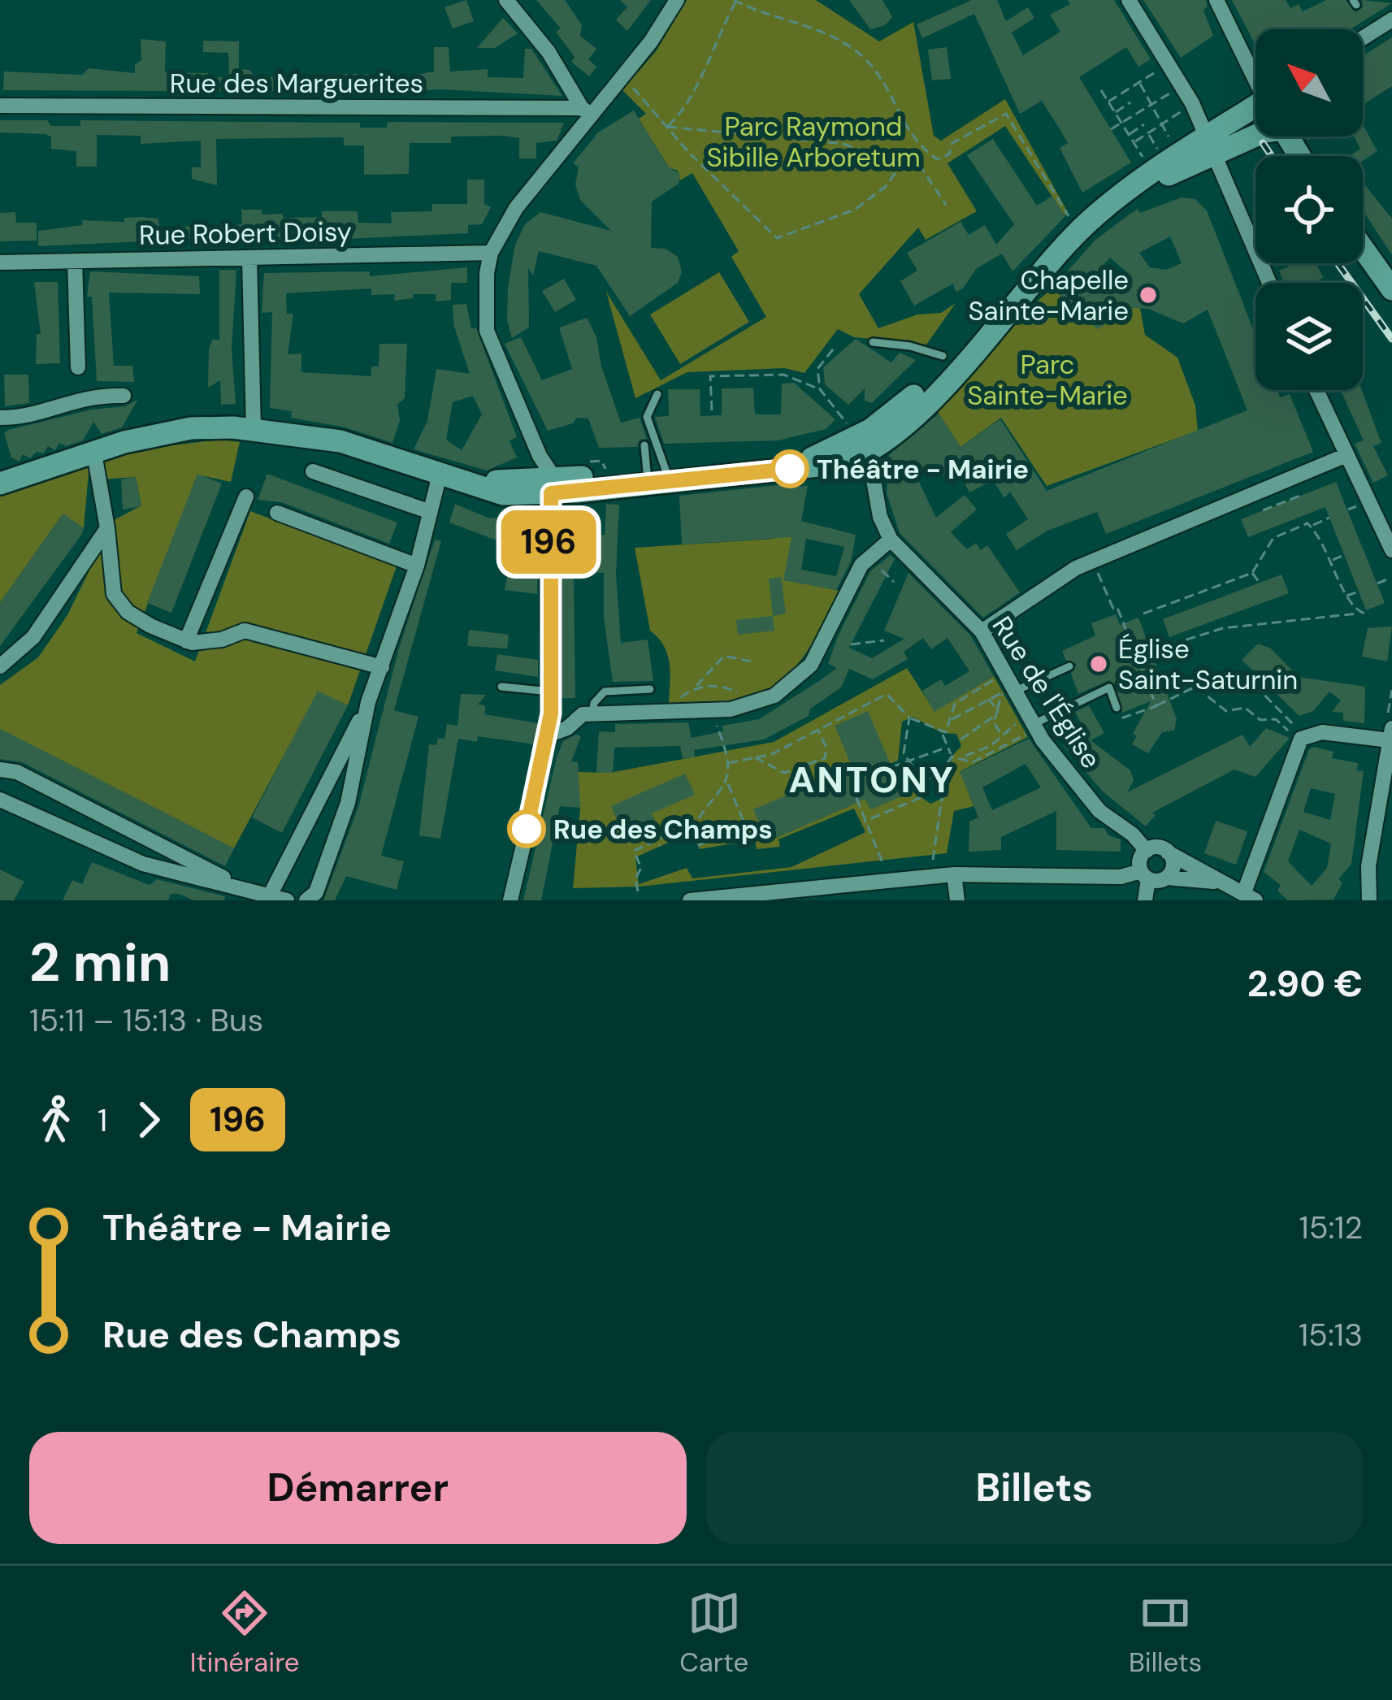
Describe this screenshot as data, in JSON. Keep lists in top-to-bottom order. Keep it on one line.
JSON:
{"streets":{"street":["Rue des Marguerites","Rue Robert Doisy","Rue de l'Église"]},"districts":["ANTONY"],"parks":["Parc Raymond Sibille Arboretum","Parc Sainte-Marie"],"places":["Chapelle Sainte-Marie","Théâtre - Mairie","Église Saint-Saturnin","Rue des Champs"],"lines":["bus line 196"],"north":"top left","page":{"on_map":"196","heading":["2 min","15:11 – 15:13 · Bus","2.90 €"],"legs":["1","196"],"list":[{"name":"Théâtre - Mairie","value":"15:12"},{"name":"Rue des Champs","value":"15:13"}],"buttons":["Démarrer","Billets"],"tabs":["Itinéraire","Carte","Billets"]}}
